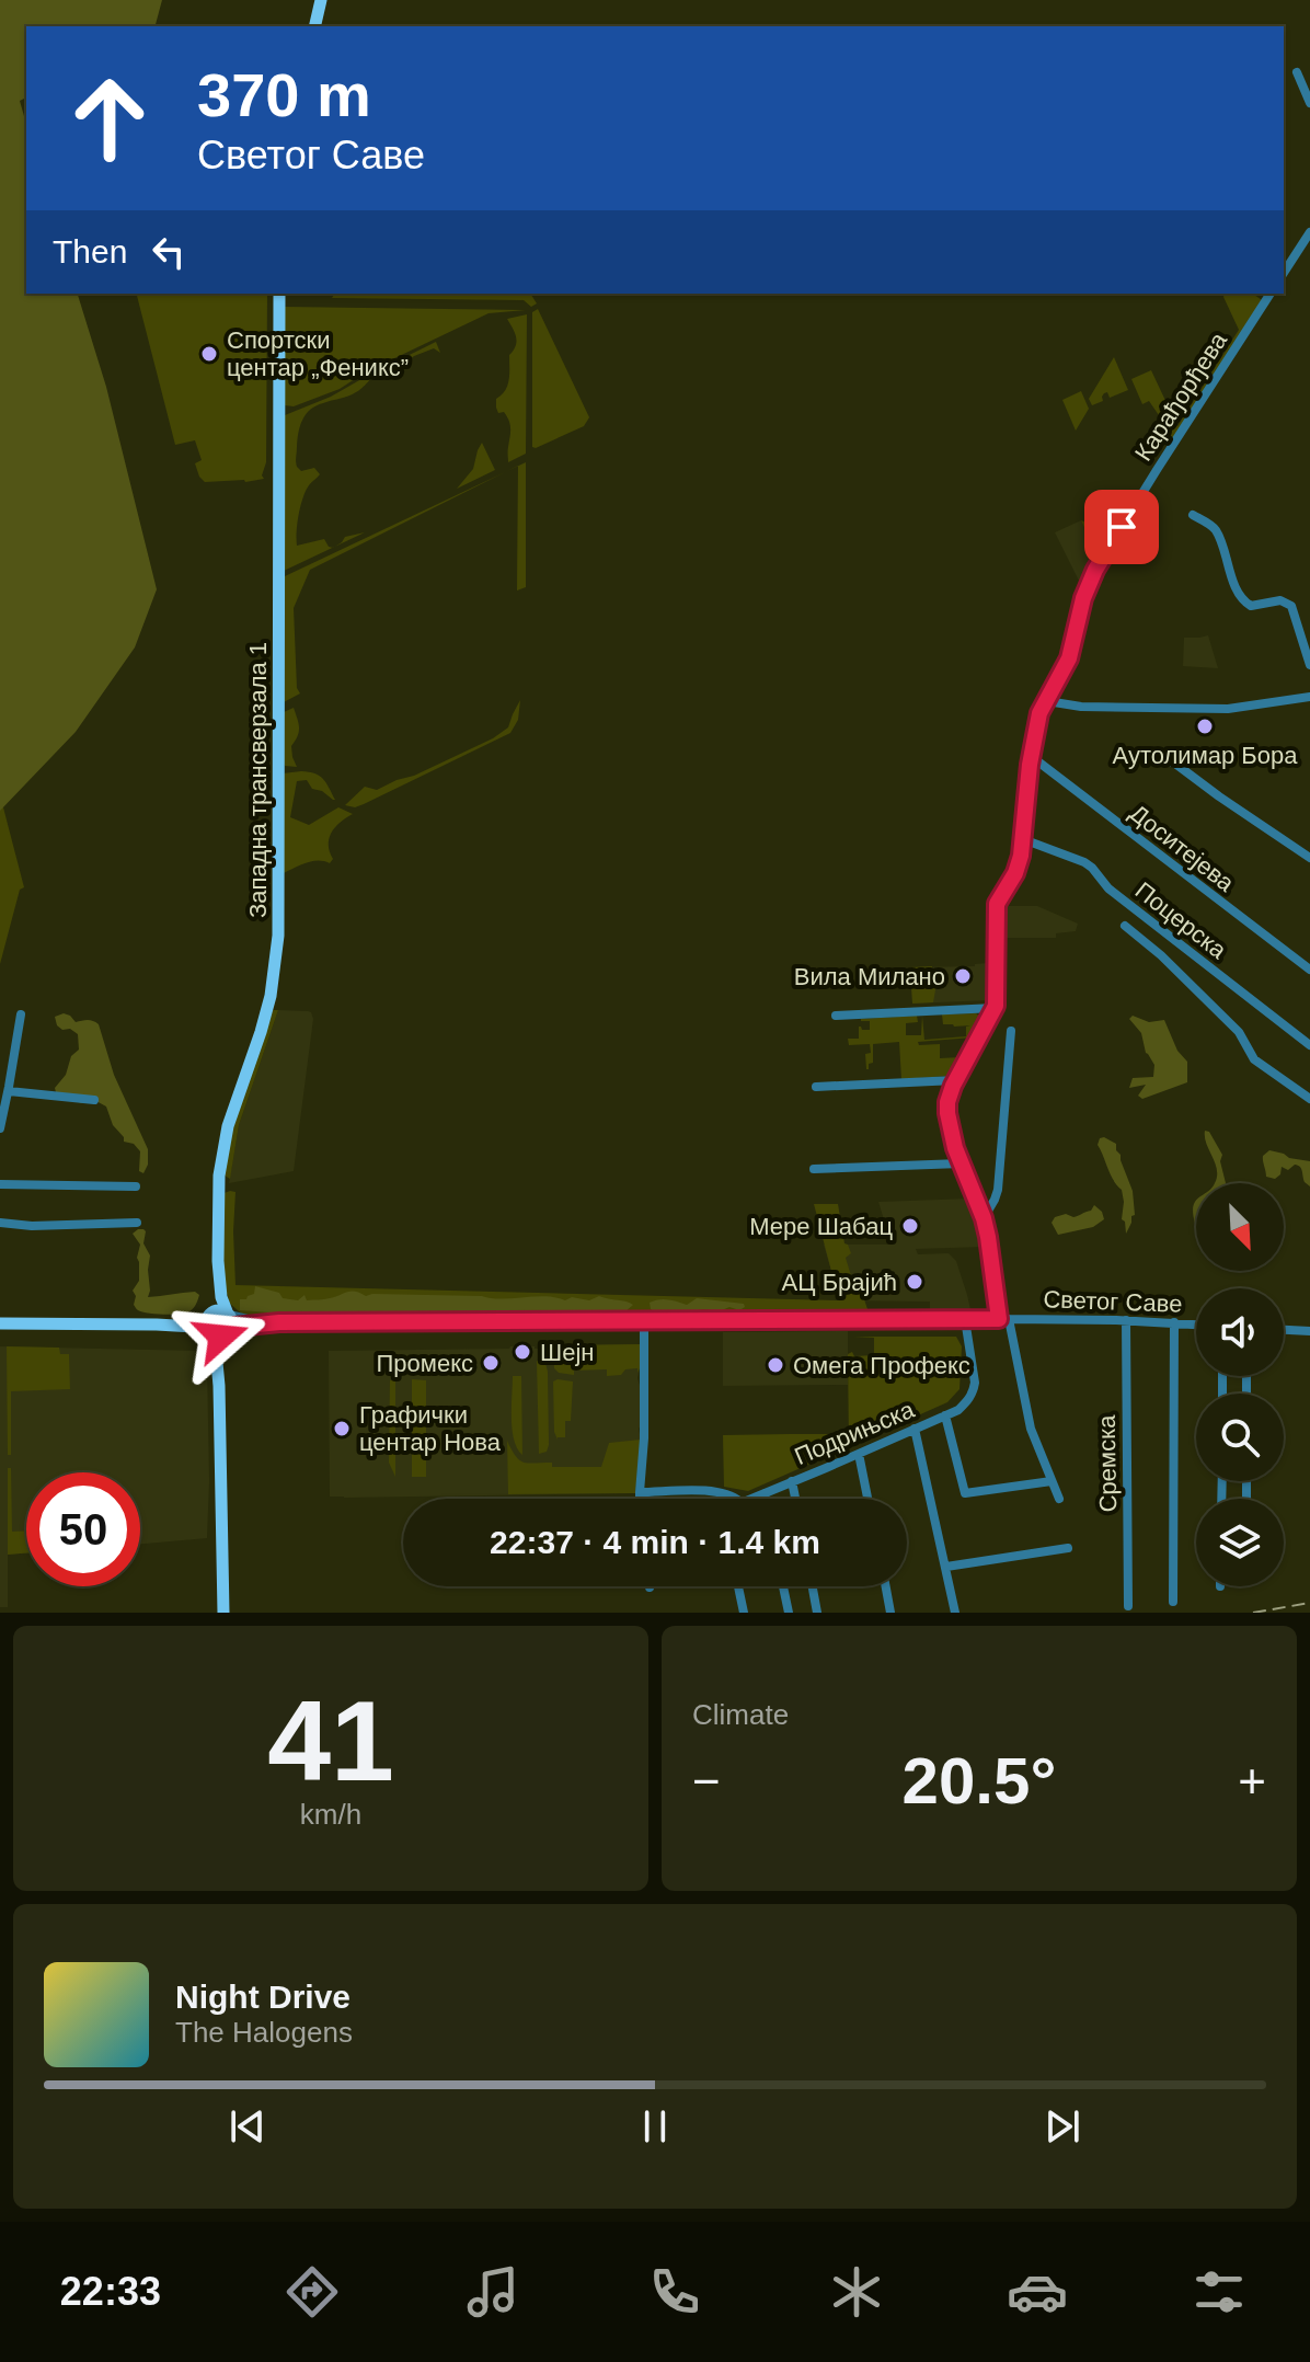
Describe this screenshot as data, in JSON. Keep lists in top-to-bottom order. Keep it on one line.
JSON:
{"streets":{"main road":["Западна трансверзала 1"],"street":["Карађорђева","Доситејева","Поцерска","Светог Саве","Подрињска","Сремска"]},"crossings":[["Карађорђева","Доситејева"],["Карађорђева","Поцерска"],["Карађорђева","Светог Саве"],["Светог Саве","Подрињска"],["Светог Саве","Сремска"]],"places":["Спортски центар „Феникс”","Аутолимар Бора","Вила Милано","Мере Шабац","АЦ Брајић","Шејн","Промекс","Омега Профекс","Графички центар Нова"],"north":"bottom right","page":{"turn":["370 m","Светог Саве"],"then":"Then","limit":"50","trip":"22:37 · 4 min · 1.4 km","tile":[["41","km/h"],"Climate"],"heat":["−","20.5°","+"],"song":["Night Drive","The Halogens"],"tabs":"22:33"}}
